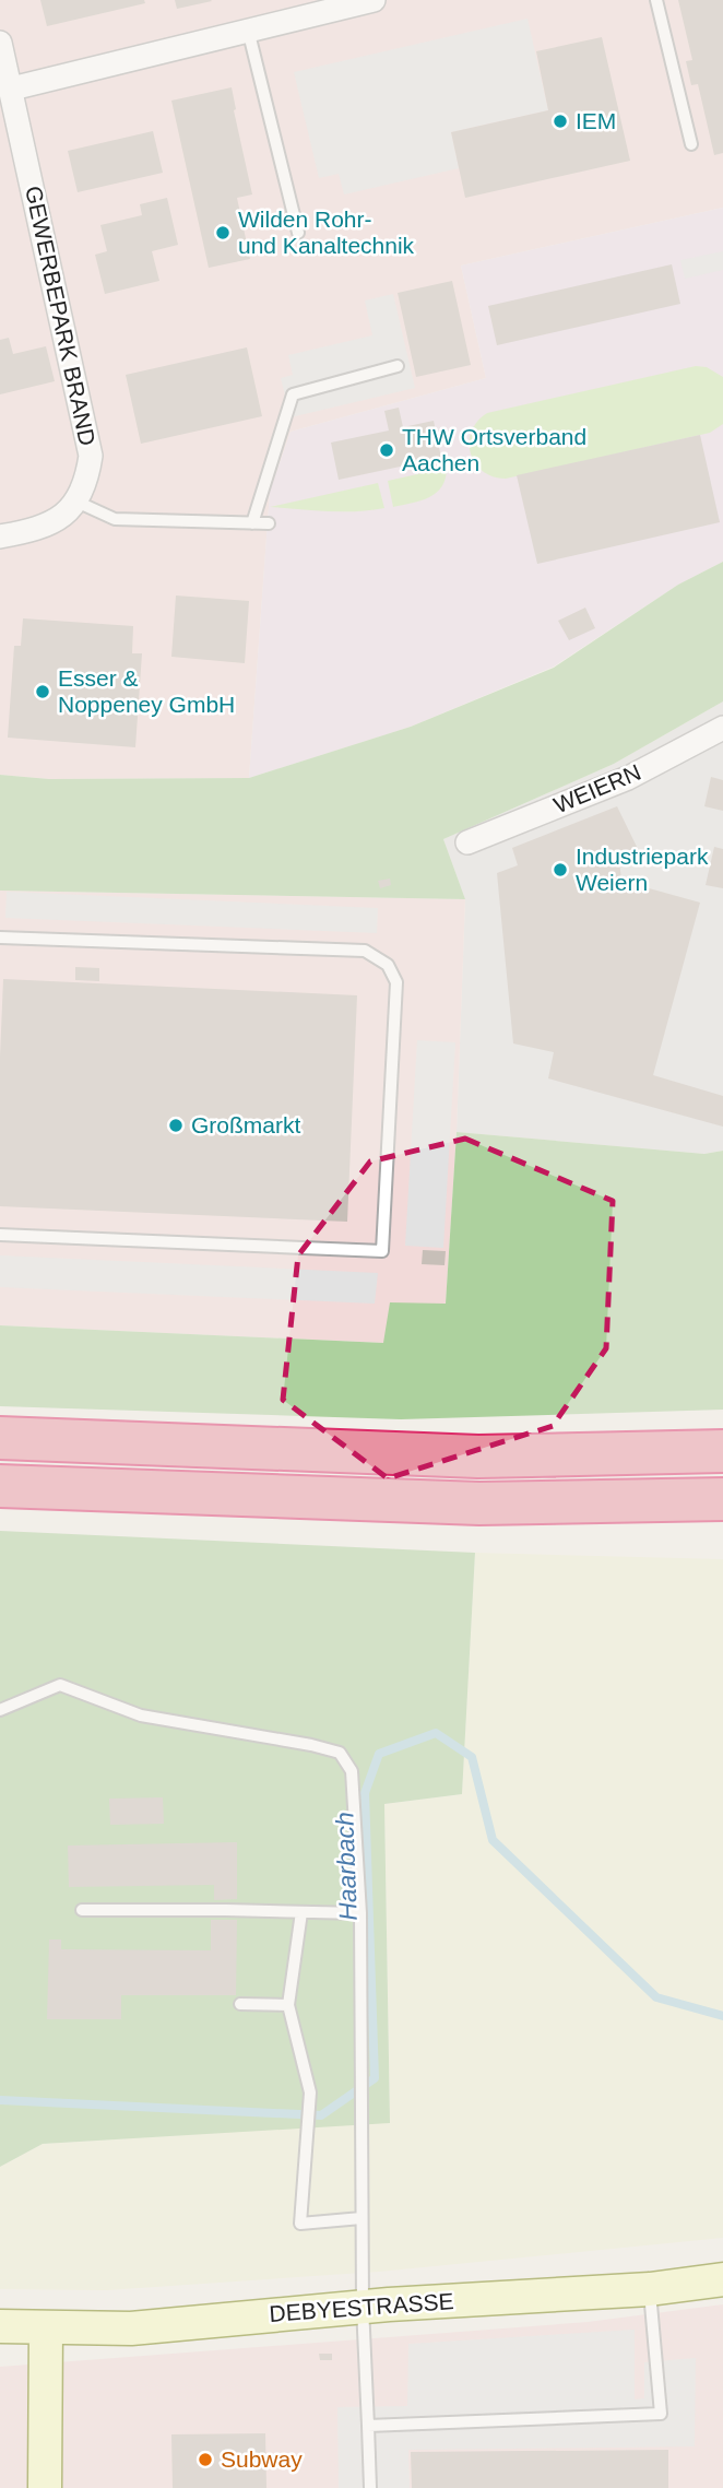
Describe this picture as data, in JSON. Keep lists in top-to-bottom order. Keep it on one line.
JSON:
{"streets":{"main road":["DEBYESTRASSE"],"street":["GEWERBEPARK BRAND","WEIERN"]},"water":["Haarbach"],"places":["IEM","Wilden Rohr- und Kanaltechnik","THW Ortsverband Aachen","Esser & Noppeney GmbH","Industriepark Weiern","Großmarkt","Subway"]}
